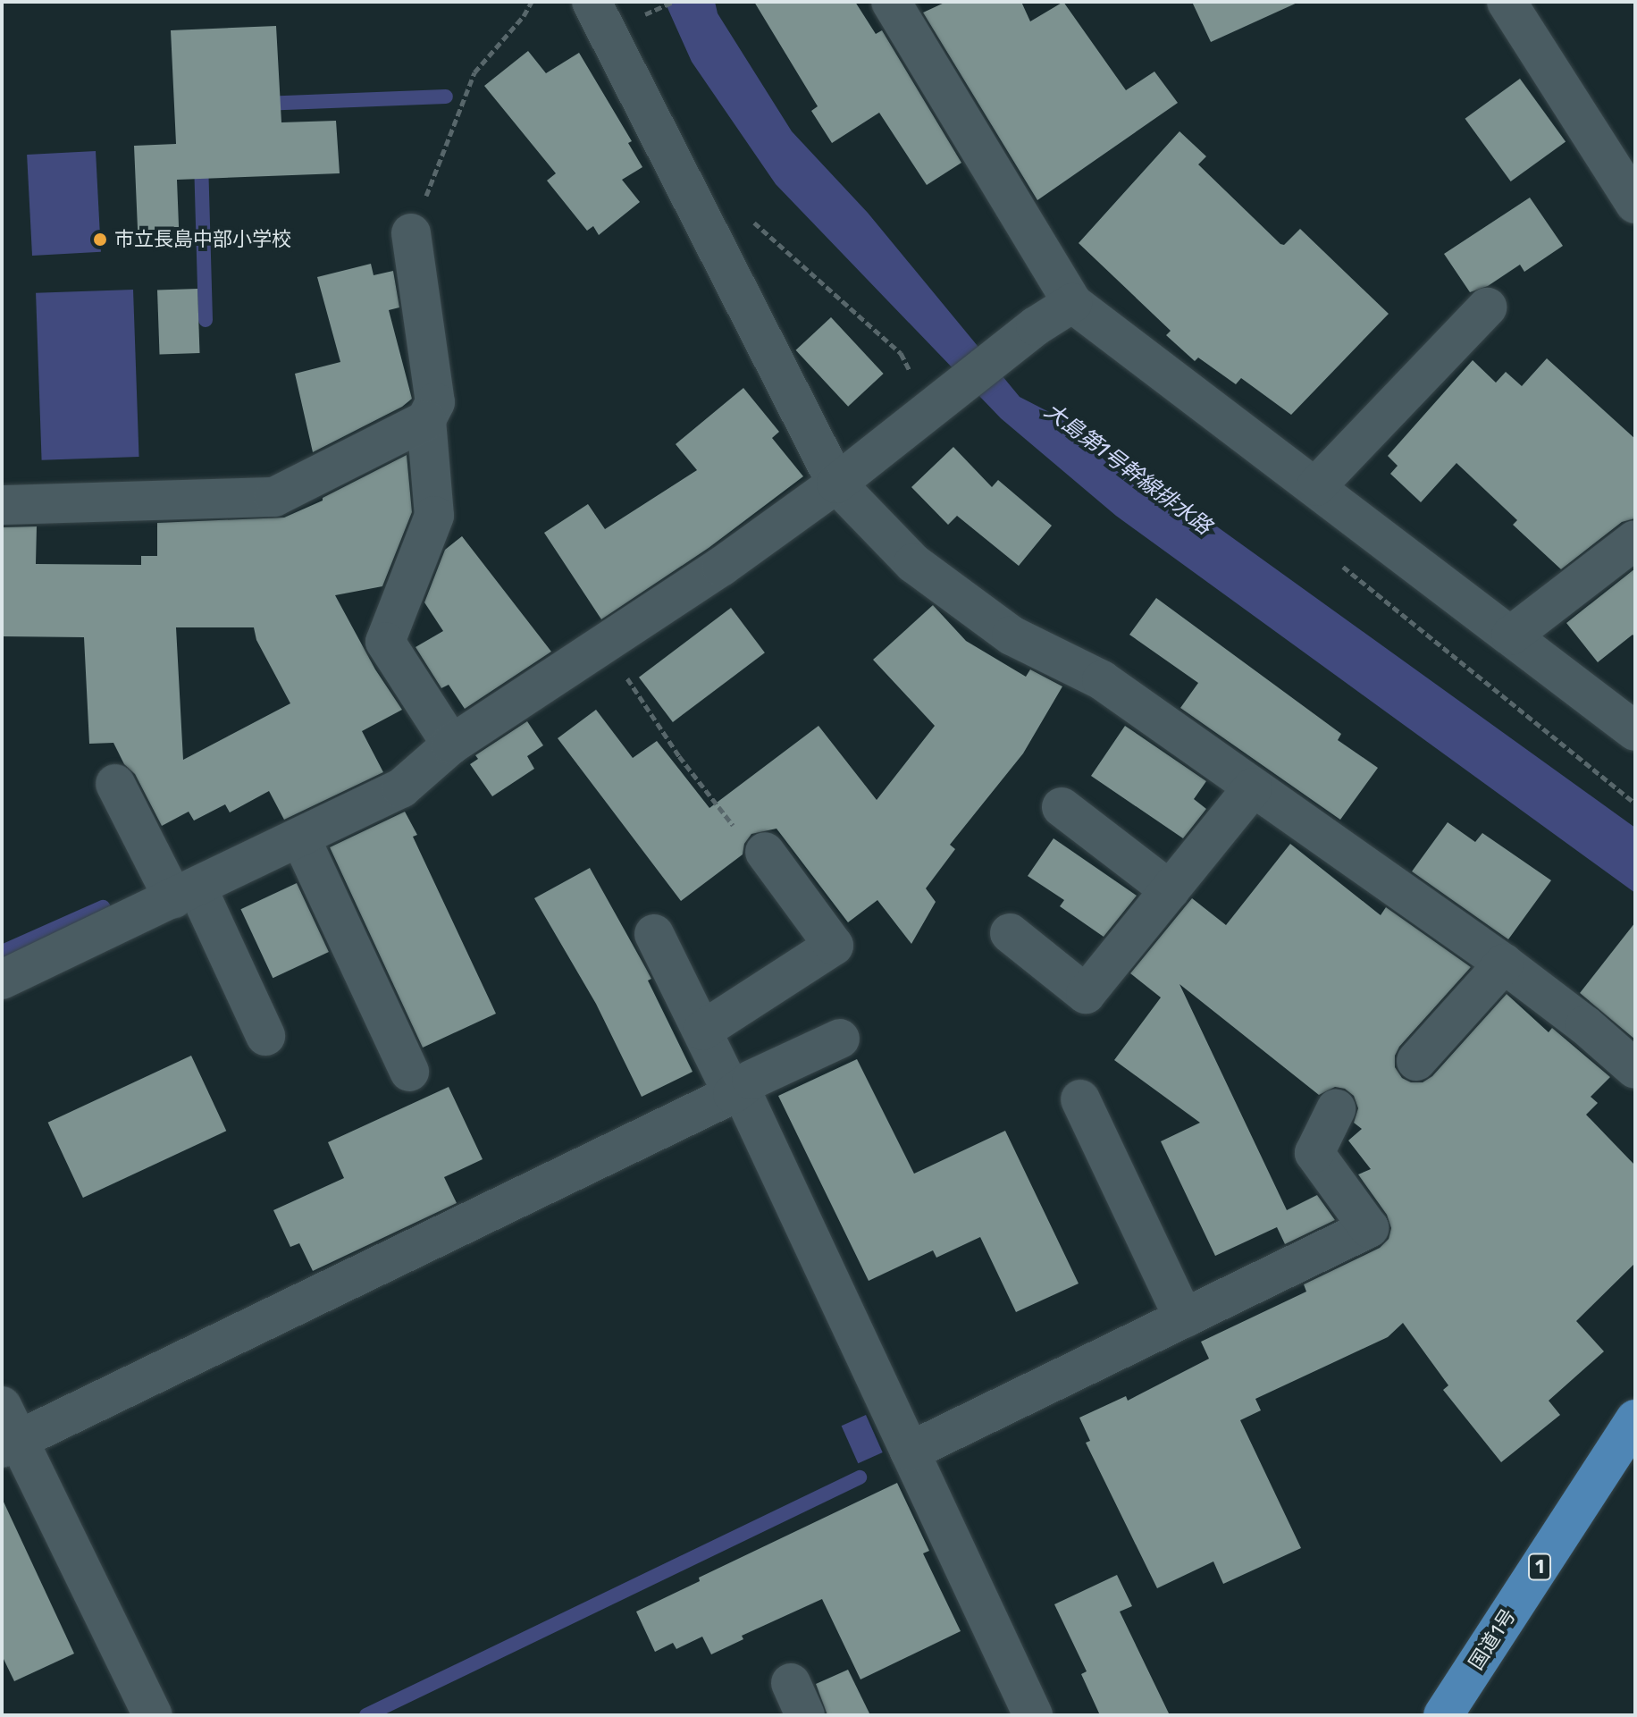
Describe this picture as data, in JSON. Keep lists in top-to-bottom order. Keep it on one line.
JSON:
{"streets":{"highway":["1","国道1号"]},"water":["大島第1号幹線排水路"],"places":["市立長島中部小学校"]}
